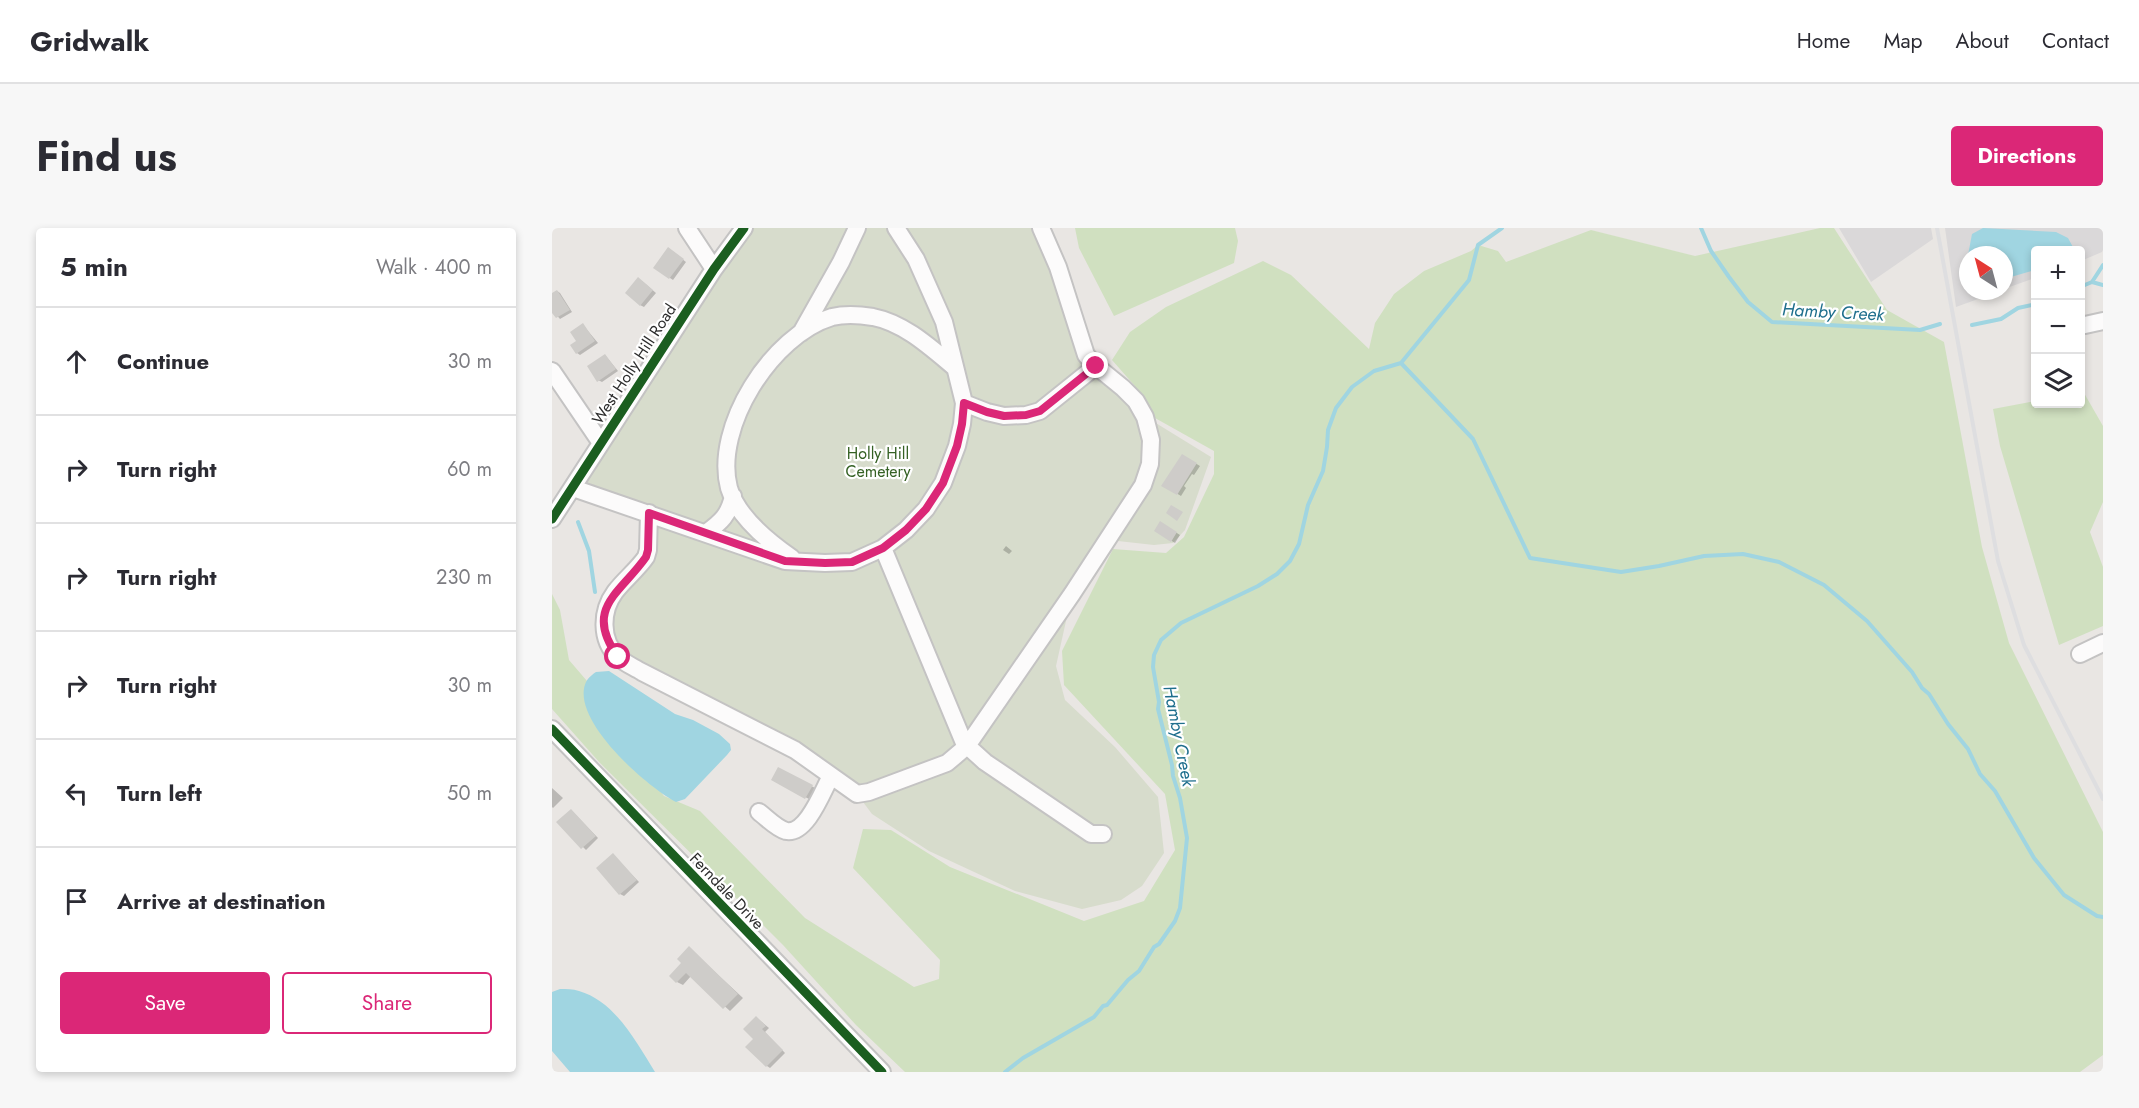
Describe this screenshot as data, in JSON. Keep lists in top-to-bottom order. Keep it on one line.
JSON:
{"streets":{"street":["West Holly Hill Road","Ferndale Drive"]},"water":["Hamby Creek"],"parks":["Holly Hill Cemetery"],"north":"top left","page":{"header":"Gridwalk","nav":["Home","Map","About","Contact"],"title":"Find us","buttons":["Directions",["Save","Share"]],"heading":["5 min","Walk · 400 m"],"map_buttons":["+","−"],"list":[["Continue","30 m"],["Turn right","60 m"],["Turn right","230 m"],["Turn right","30 m"],["Turn left","50 m"],"Arrive at destination"]}}
